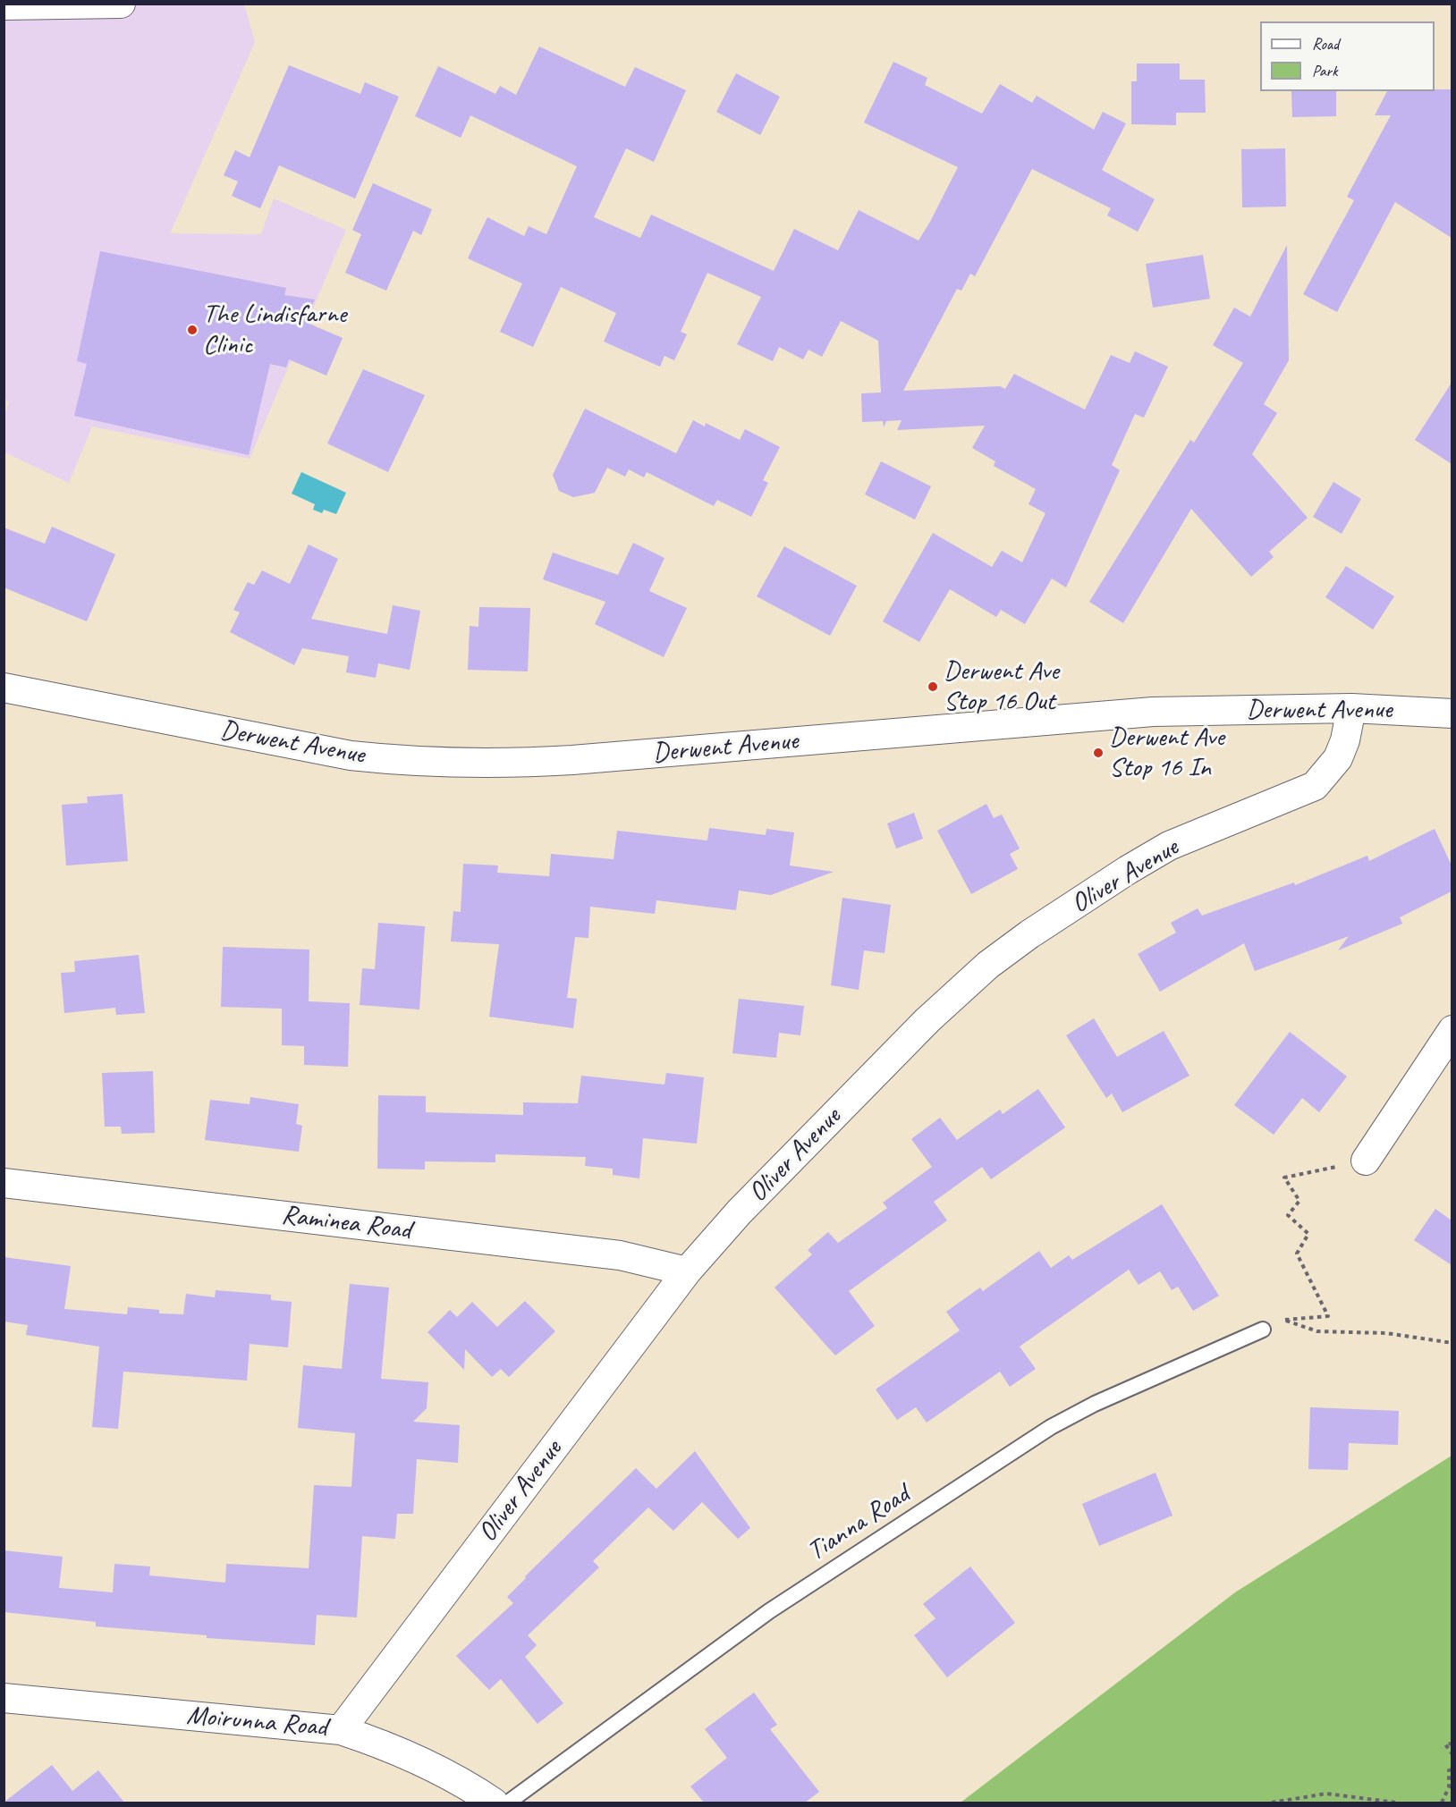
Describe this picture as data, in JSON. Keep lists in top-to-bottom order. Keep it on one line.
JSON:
{"streets":{"street":["Derwent Avenue","Oliver Avenue","Raminea Road","Moirunna Road"],"lane":["Tianna Road"]},"crossings":[["Derwent Avenue","Oliver Avenue"],["Oliver Avenue","Raminea Road"],["Oliver Avenue","Moirunna Road"]],"places":["The Lindisfarne Clinic","Derwent Ave Stop 16 Out","Derwent Ave Stop 16 In"],"legend":["Road","Park"]}
